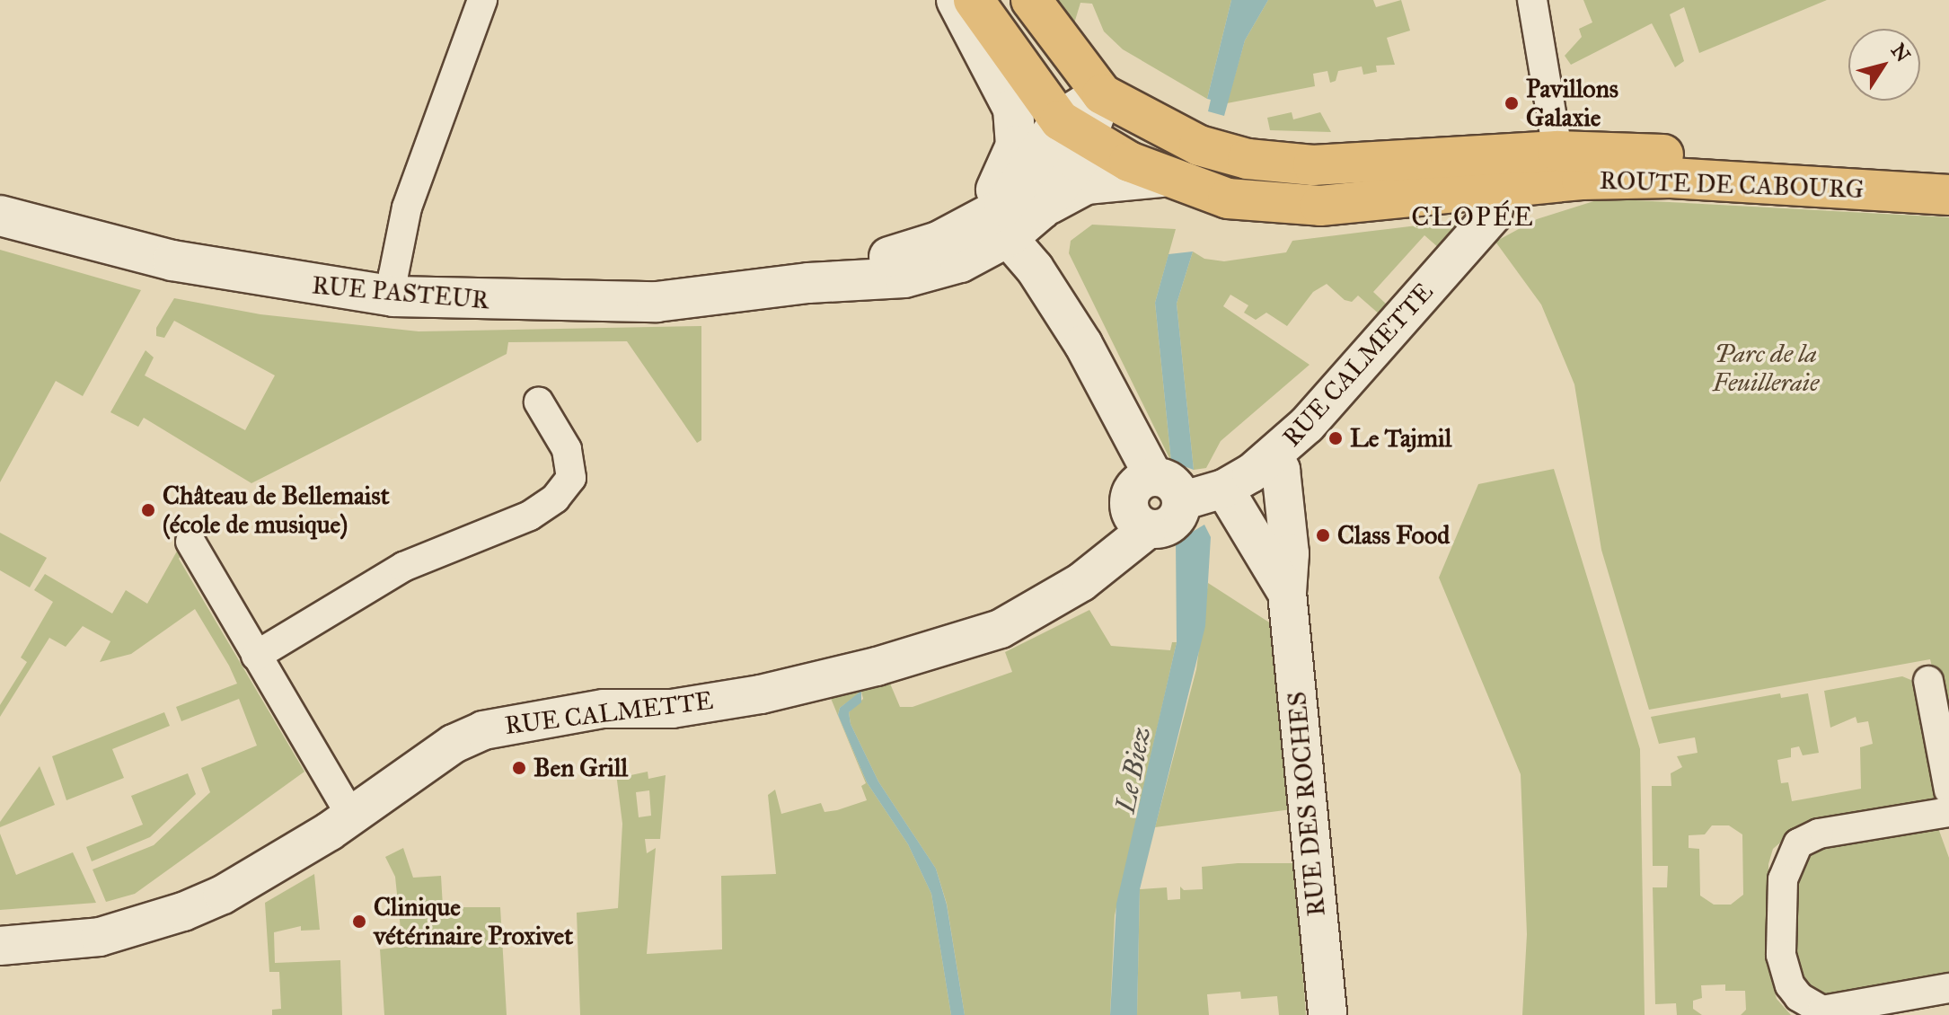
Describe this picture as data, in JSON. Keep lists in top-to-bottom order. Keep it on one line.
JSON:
{"streets":{"main road":["ROUTE DE CABOURG","RUE PASTEUR"],"street":["RUE CALMETTE","RUE DES ROCHES"]},"crossings":[["ROUTE DE CABOURG","RUE PASTEUR"],["ROUTE DE CABOURG","RUE CALMETTE"],["RUE CALMETTE","RUE DES ROCHES"]],"districts":["CLOPÉE"],"water":["Le Biez"],"parks":["Parc de la Feuilleraie"],"places":["Pavillons Galaxie","Le Tajmil","Château de Bellemaist (école de musique)","Class Food","Ben Grill","Clinique vétérinaire Proxivet"],"north":"top right"}
